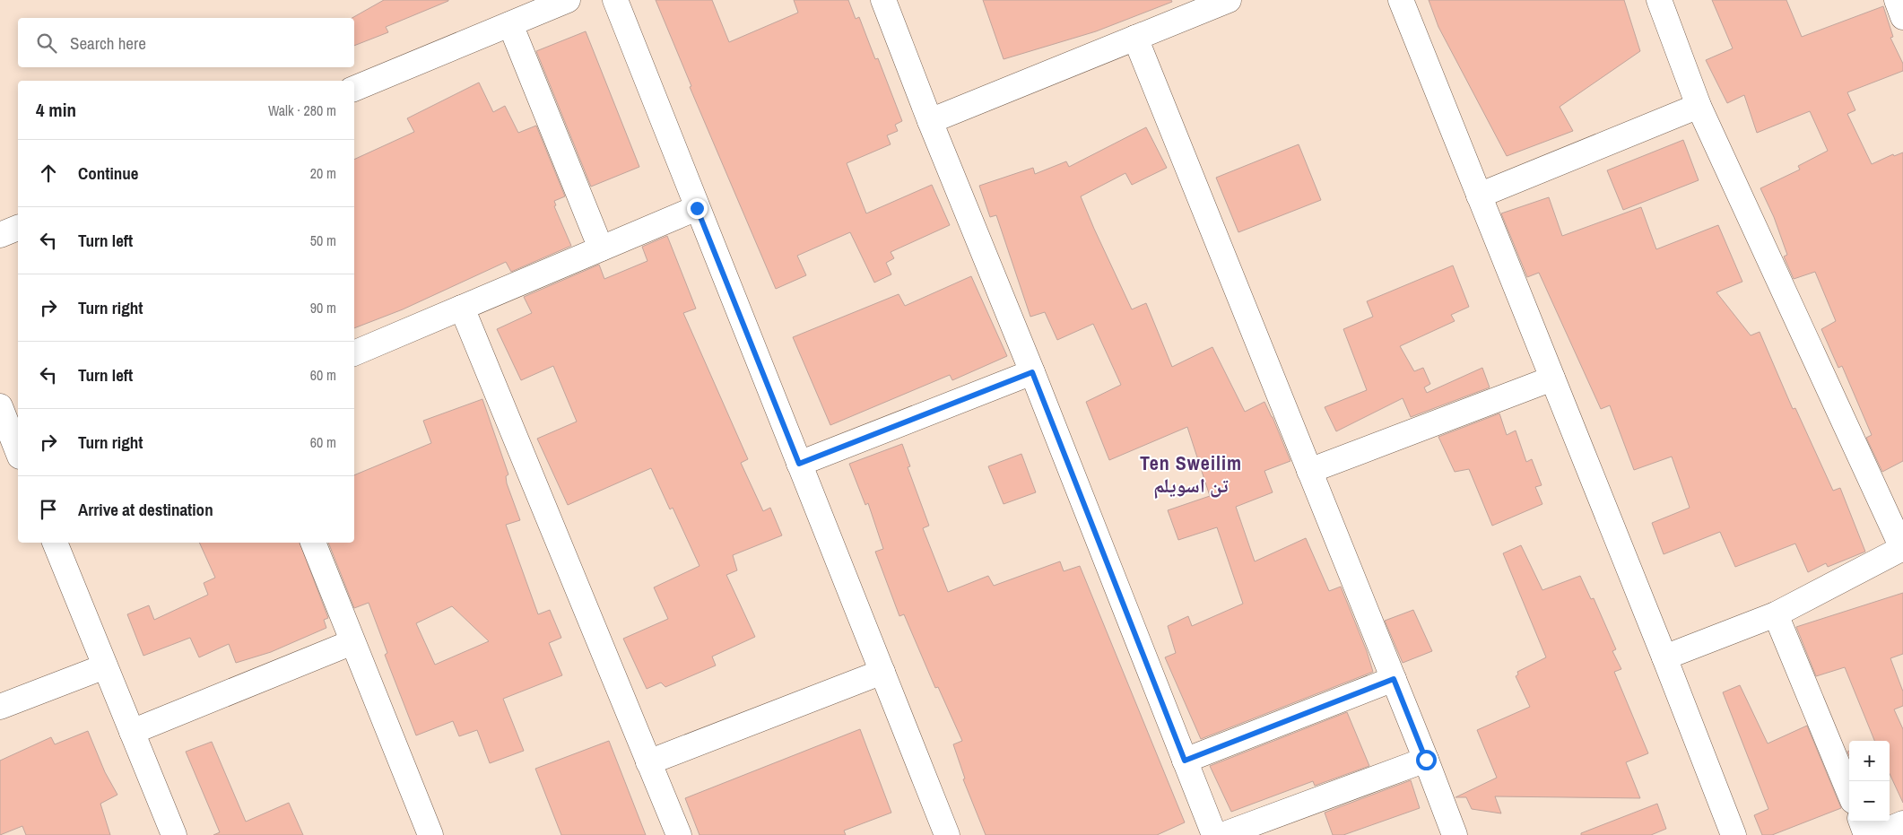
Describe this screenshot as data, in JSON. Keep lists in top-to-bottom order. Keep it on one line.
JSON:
{"districts":["Ten Sweilim تن اسويلم"],"page":{"search":"Search here","heading":["4 min","Walk · 280 m"],"list":[["Continue","20 m"],["Turn left","50 m"],["Turn right","90 m"],["Turn left","60 m"],["Turn right","60 m"],"Arrive at destination"],"map_buttons":["+","−"]}}
